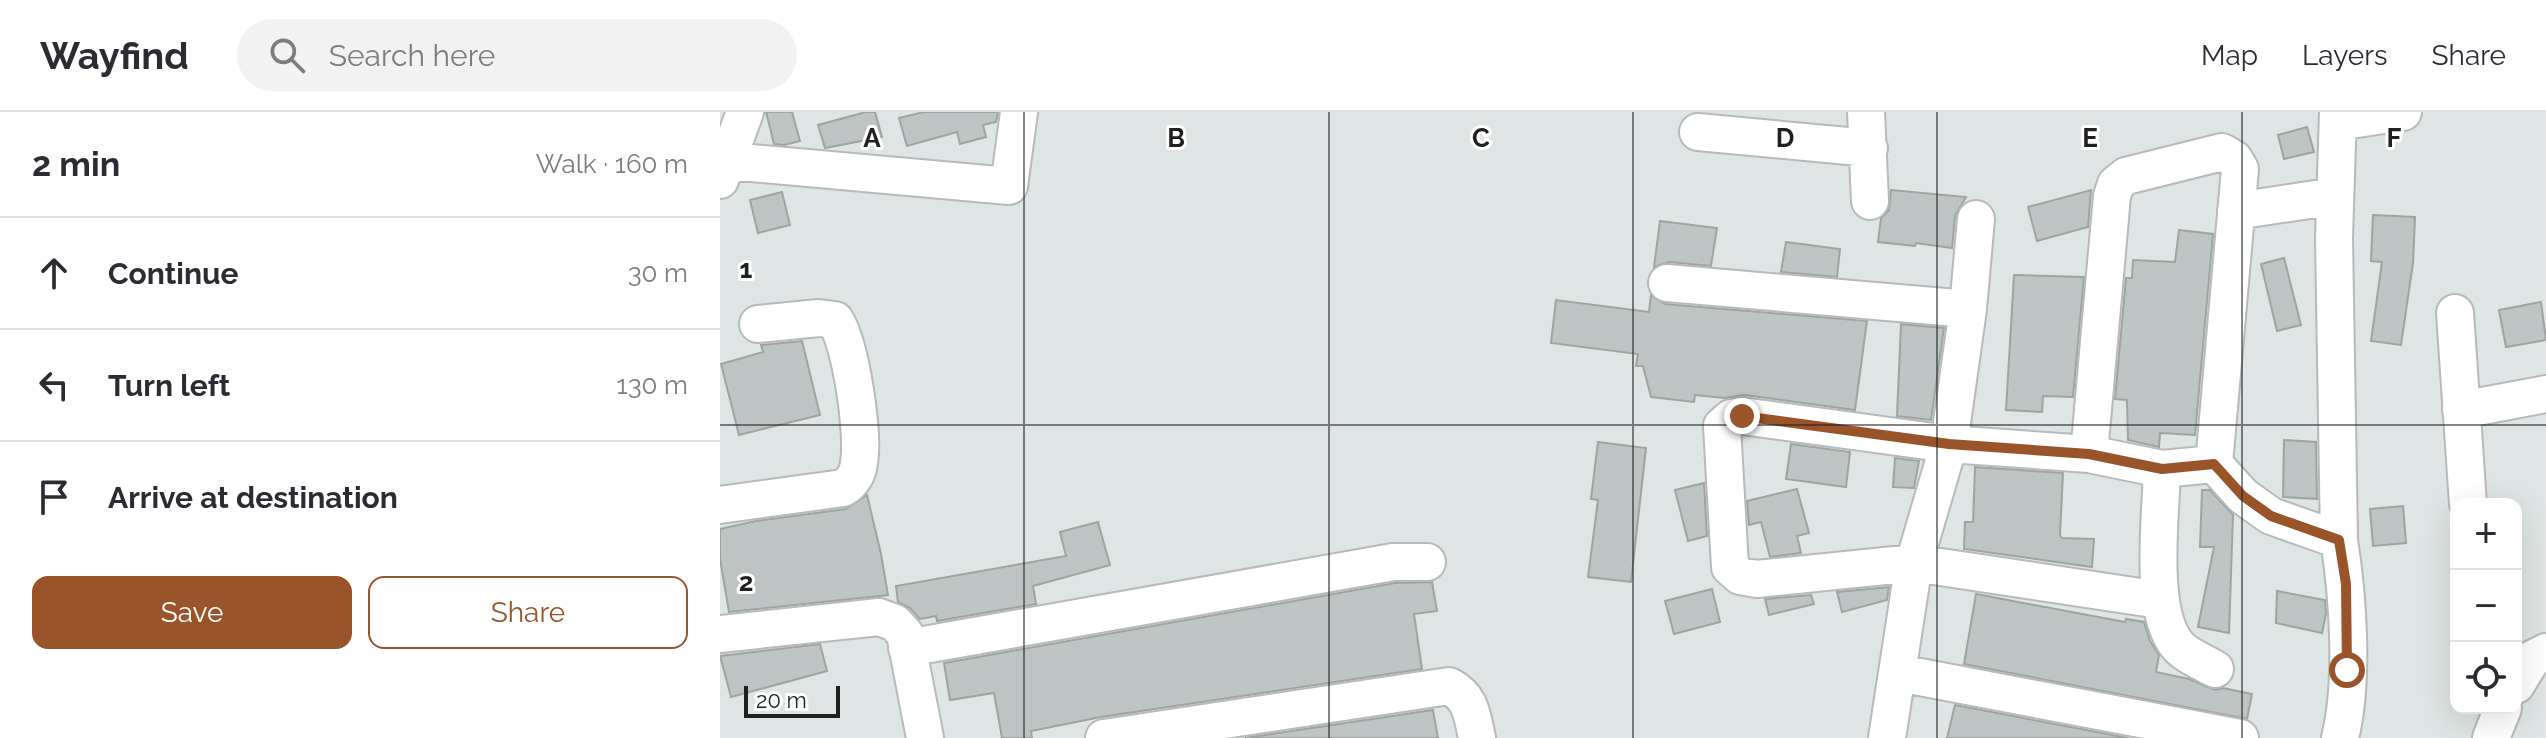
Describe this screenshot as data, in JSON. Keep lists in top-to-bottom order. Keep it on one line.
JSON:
{"scale_bar":"20 m","page":{"header":"Wayfind","search":"Search here","nav":["Map","Layers","Share"],"heading":["2 min","Walk · 160 m"],"list":[["Continue","30 m"],["Turn left","130 m"],"Arrive at destination"],"map_buttons":["+","−"],"buttons":["Save","Share"],"scale":"20 m"},"grid":{"columns":["A","B","C","D","E","F"],"rows":["1","2"]}}
